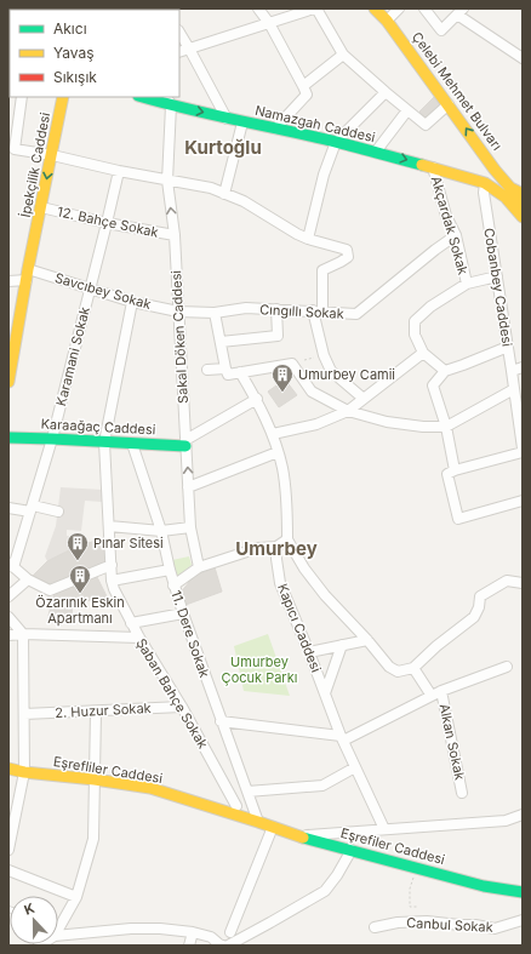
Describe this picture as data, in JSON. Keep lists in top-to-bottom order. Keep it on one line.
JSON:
{"streets":{"main road":["Çelebi Mehmet Bulvarı","Namazgah Caddesi","İpekçilik Caddesi","Karaağaç Caddesi","Eşrefliler Caddesi","Eşrefiler Caddesi"],"street":["12. Bahçe Sokak","Akçardak Sokak","Cobanbey Caddesi","Savcıbey Sokak","Cıngıllı Sokak","Sakal Döken Caddesi","Karamani Sokak","Kapıcı Caddesi","11. Dere Sokak","Şaban Bahçe Sokak","2. Huzur Sokak","Alkan Sokak","Canbul Sokak"]},"crossings":[["Çelebi Mehmet Bulvarı","Namazgah Caddesi"],["Namazgah Caddesi","Akçardak Sokak"],["Namazgah Caddesi","Cobanbey Caddesi"],["Namazgah Caddesi","Sakal Döken Caddesi"],["İpekçilik Caddesi","12. Bahçe Sokak"],["İpekçilik Caddesi","Savcıbey Sokak"],["12. Bahçe Sokak","Sakal Döken Caddesi"],["12. Bahçe Sokak","Karamani Sokak"],["Akçardak Sokak","Cıngıllı Sokak"],["Savcıbey Sokak","Cıngıllı Sokak"],["Savcıbey Sokak","Sakal Döken Caddesi"],["Savcıbey Sokak","Karamani Sokak"],["Savcıbey Sokak","Şaban Bahçe Sokak"],["Cıngıllı Sokak","Sakal Döken Caddesi"],["Sakal Döken Caddesi","Karaağaç Caddesi"],["Karamani Sokak","Karaağaç Caddesi"],["Karaağaç Caddesi","11. Dere Sokak"],["Karaağaç Caddesi","Şaban Bahçe Sokak"],["11. Dere Sokak","Eşrefliler Caddesi"],["11. Dere Sokak","Eşrefiler Caddesi"],["Şaban Bahçe Sokak","2. Huzur Sokak"],["Eşrefliler Caddesi","Eşrefiler Caddesi"]],"one_way":["Çelebi Mehmet Bulvarı"],"districts":["Kurtoğlu","Umurbey"],"parks":["Umurbey Çocuk Parkı"],"places":{"building":["Umurbey Camii","Pınar Sitesi","Özarınık Eskin Apartmanı"]},"legend":["Akıcı","Yavaş","Sıkışık"],"north":"top"}
